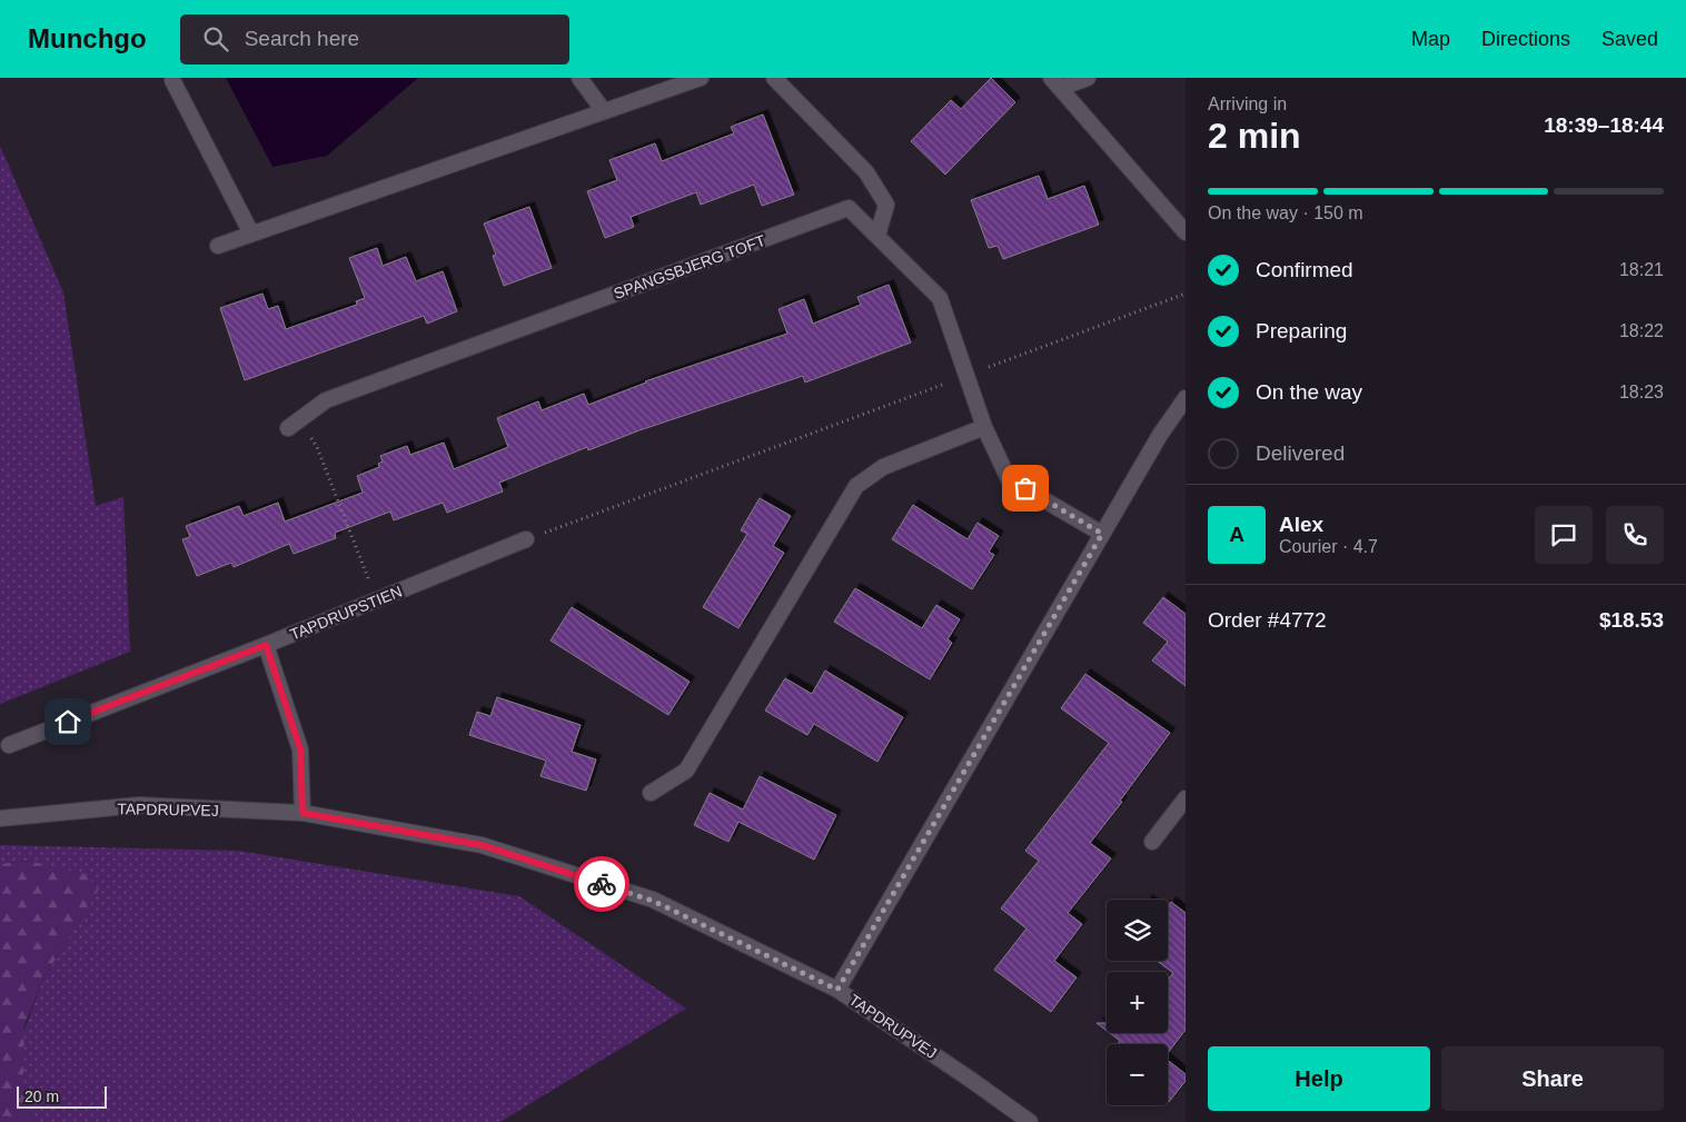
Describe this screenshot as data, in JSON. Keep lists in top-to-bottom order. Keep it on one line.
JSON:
{"streets":{"street":["SPANGSBJERG TOFT","TAPDRUPSTIEN","TAPDRUPVEJ"]},"scale_bar":"20 m","page":{"header":"Munchgo","search":"Search here","nav":["Map","Directions","Saved"],"heading":["2 min","Arriving in","18:39–18:44"],"panel":["Alex","Courier · 4.7","Order #4772","$18.53"],"bar":"On the way · 150 m","list":[["Confirmed","18:21"],["Preparing","18:22"],["On the way","18:23"],"Delivered"],"round":"A","map_buttons":["+","−"],"buttons":["Help","Share"],"scale":"20 m"}}
